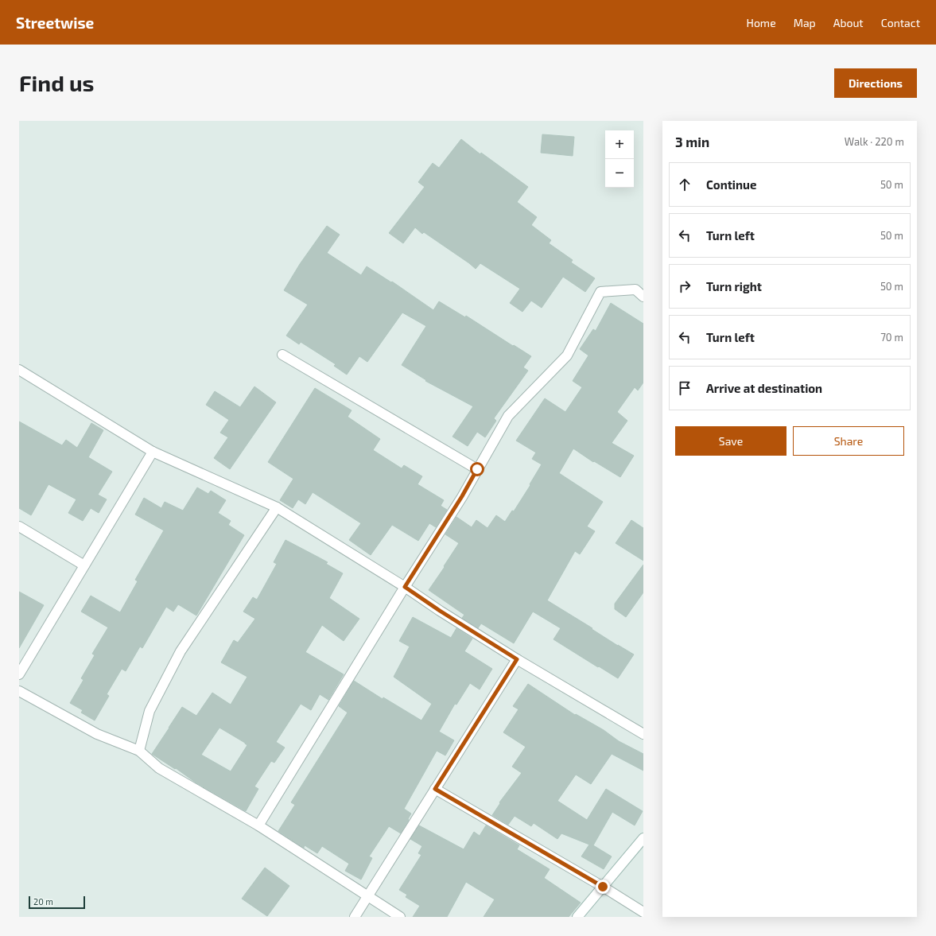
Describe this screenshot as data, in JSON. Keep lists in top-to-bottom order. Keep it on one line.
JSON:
{"scale_bar":"20 m","page":{"header":"Streetwise","nav":["Home","Map","About","Contact"],"buttons":["Directions",["Save","Share"]],"title":"Find us","heading":["3 min","Walk · 220 m"],"map_buttons":["+","−"],"list":[["Continue","50 m"],["Turn left","50 m"],["Turn right","50 m"],["Turn left","70 m"],"Arrive at destination"],"scale":"20 m"}}
